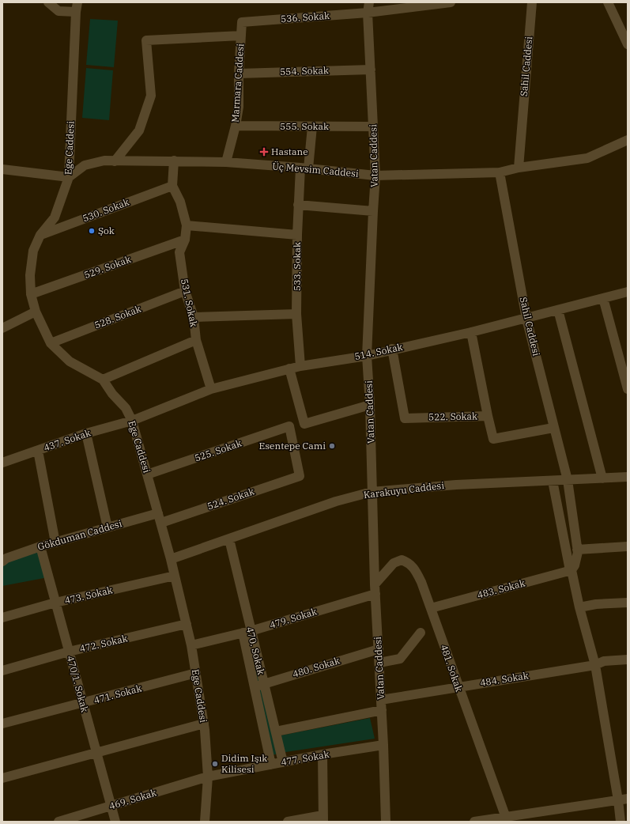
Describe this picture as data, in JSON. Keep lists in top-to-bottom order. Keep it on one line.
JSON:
{"streets":{"street":["536. Sokak","Sahil Caddesi","554. Sokak","Marmara Caddesi","555. Sokak","Ege Caddesi","Vatan Caddesi","Üç Mevsim Caddesi","530. Sokak","533. Sokak","529. Sokak","531. Sokak","528. Sokak","514. Sokak","522. Sokak","437. Sokak","525. Sokak","Karakuyu Caddesi","524. Sokak","Gökduman Caddesi","483. Sokak","473. Sokak","479. Sokak","472. Sokak","470. Sokak","480. Sokak","481. Sokak","484. Sokak","470/1. Sokak","471. Sokak","477. Sokak","469. Sokak"]},"crossings":[["536. Sokak","Marmara Caddesi"],["536. Sokak","Vatan Caddesi"],["Sahil Caddesi","Üç Mevsim Caddesi"],["Sahil Caddesi","514. Sokak"],["Sahil Caddesi","522. Sokak"],["Sahil Caddesi","Karakuyu Caddesi"],["Sahil Caddesi","483. Sokak"],["554. Sokak","Marmara Caddesi"],["554. Sokak","Vatan Caddesi"],["Marmara Caddesi","555. Sokak"],["Marmara Caddesi","Üç Mevsim Caddesi"],["555. Sokak","Vatan Caddesi"],["555. Sokak","533. Sokak"],["Ege Caddesi","Üç Mevsim Caddesi"],["Ege Caddesi","530. Sokak"],["Ege Caddesi","529. Sokak"],["Ege Caddesi","528. Sokak"],["Ege Caddesi","514. Sokak"],["Ege Caddesi","437. Sokak"],["Ege Caddesi","525. Sokak"],["Ege Caddesi","Karakuyu Caddesi"],["Ege Caddesi","524. Sokak"],["Ege Caddesi","Gökduman Caddesi"],["Ege Caddesi","473. Sokak"],["Ege Caddesi","479. Sokak"],["Ege Caddesi","472. Sokak"],["Ege Caddesi","471. Sokak"],["Ege Caddesi","477. Sokak"],["Ege Caddesi","469. Sokak"],["Vatan Caddesi","Üç Mevsim Caddesi"],["Vatan Caddesi","514. Sokak"],["Vatan Caddesi","Karakuyu Caddesi"],["Vatan Caddesi","479. Sokak"],["Vatan Caddesi","480. Sokak"],["Vatan Caddesi","481. Sokak"],["Vatan Caddesi","484. Sokak"],["Vatan Caddesi","477. Sokak"],["Üç Mevsim Caddesi","533. Sokak"],["530. Sokak","531. Sokak"],["533. Sokak","514. Sokak"],["529. Sokak","531. Sokak"],["531. Sokak","528. Sokak"],["531. Sokak","514. Sokak"],["514. Sokak","522. Sokak"],["514. Sokak","437. Sokak"],["525. Sokak","524. Sokak"],["Karakuyu Caddesi","470. Sokak"],["Gökduman Caddesi","470/1. Sokak"],["483. Sokak","481. Sokak"],["473. Sokak","470/1. Sokak"],["479. Sokak","470. Sokak"],["479. Sokak","481. Sokak"],["472. Sokak","470/1. Sokak"],["470. Sokak","480. Sokak"],["470. Sokak","477. Sokak"],["481. Sokak","484. Sokak"],["470/1. Sokak","471. Sokak"],["470/1. Sokak","469. Sokak"],["477. Sokak","469. Sokak"]],"places":{"health":["Hastane"],"other":["Şok","Esentepe Cami","Didim Işık Kilisesi"]}}
